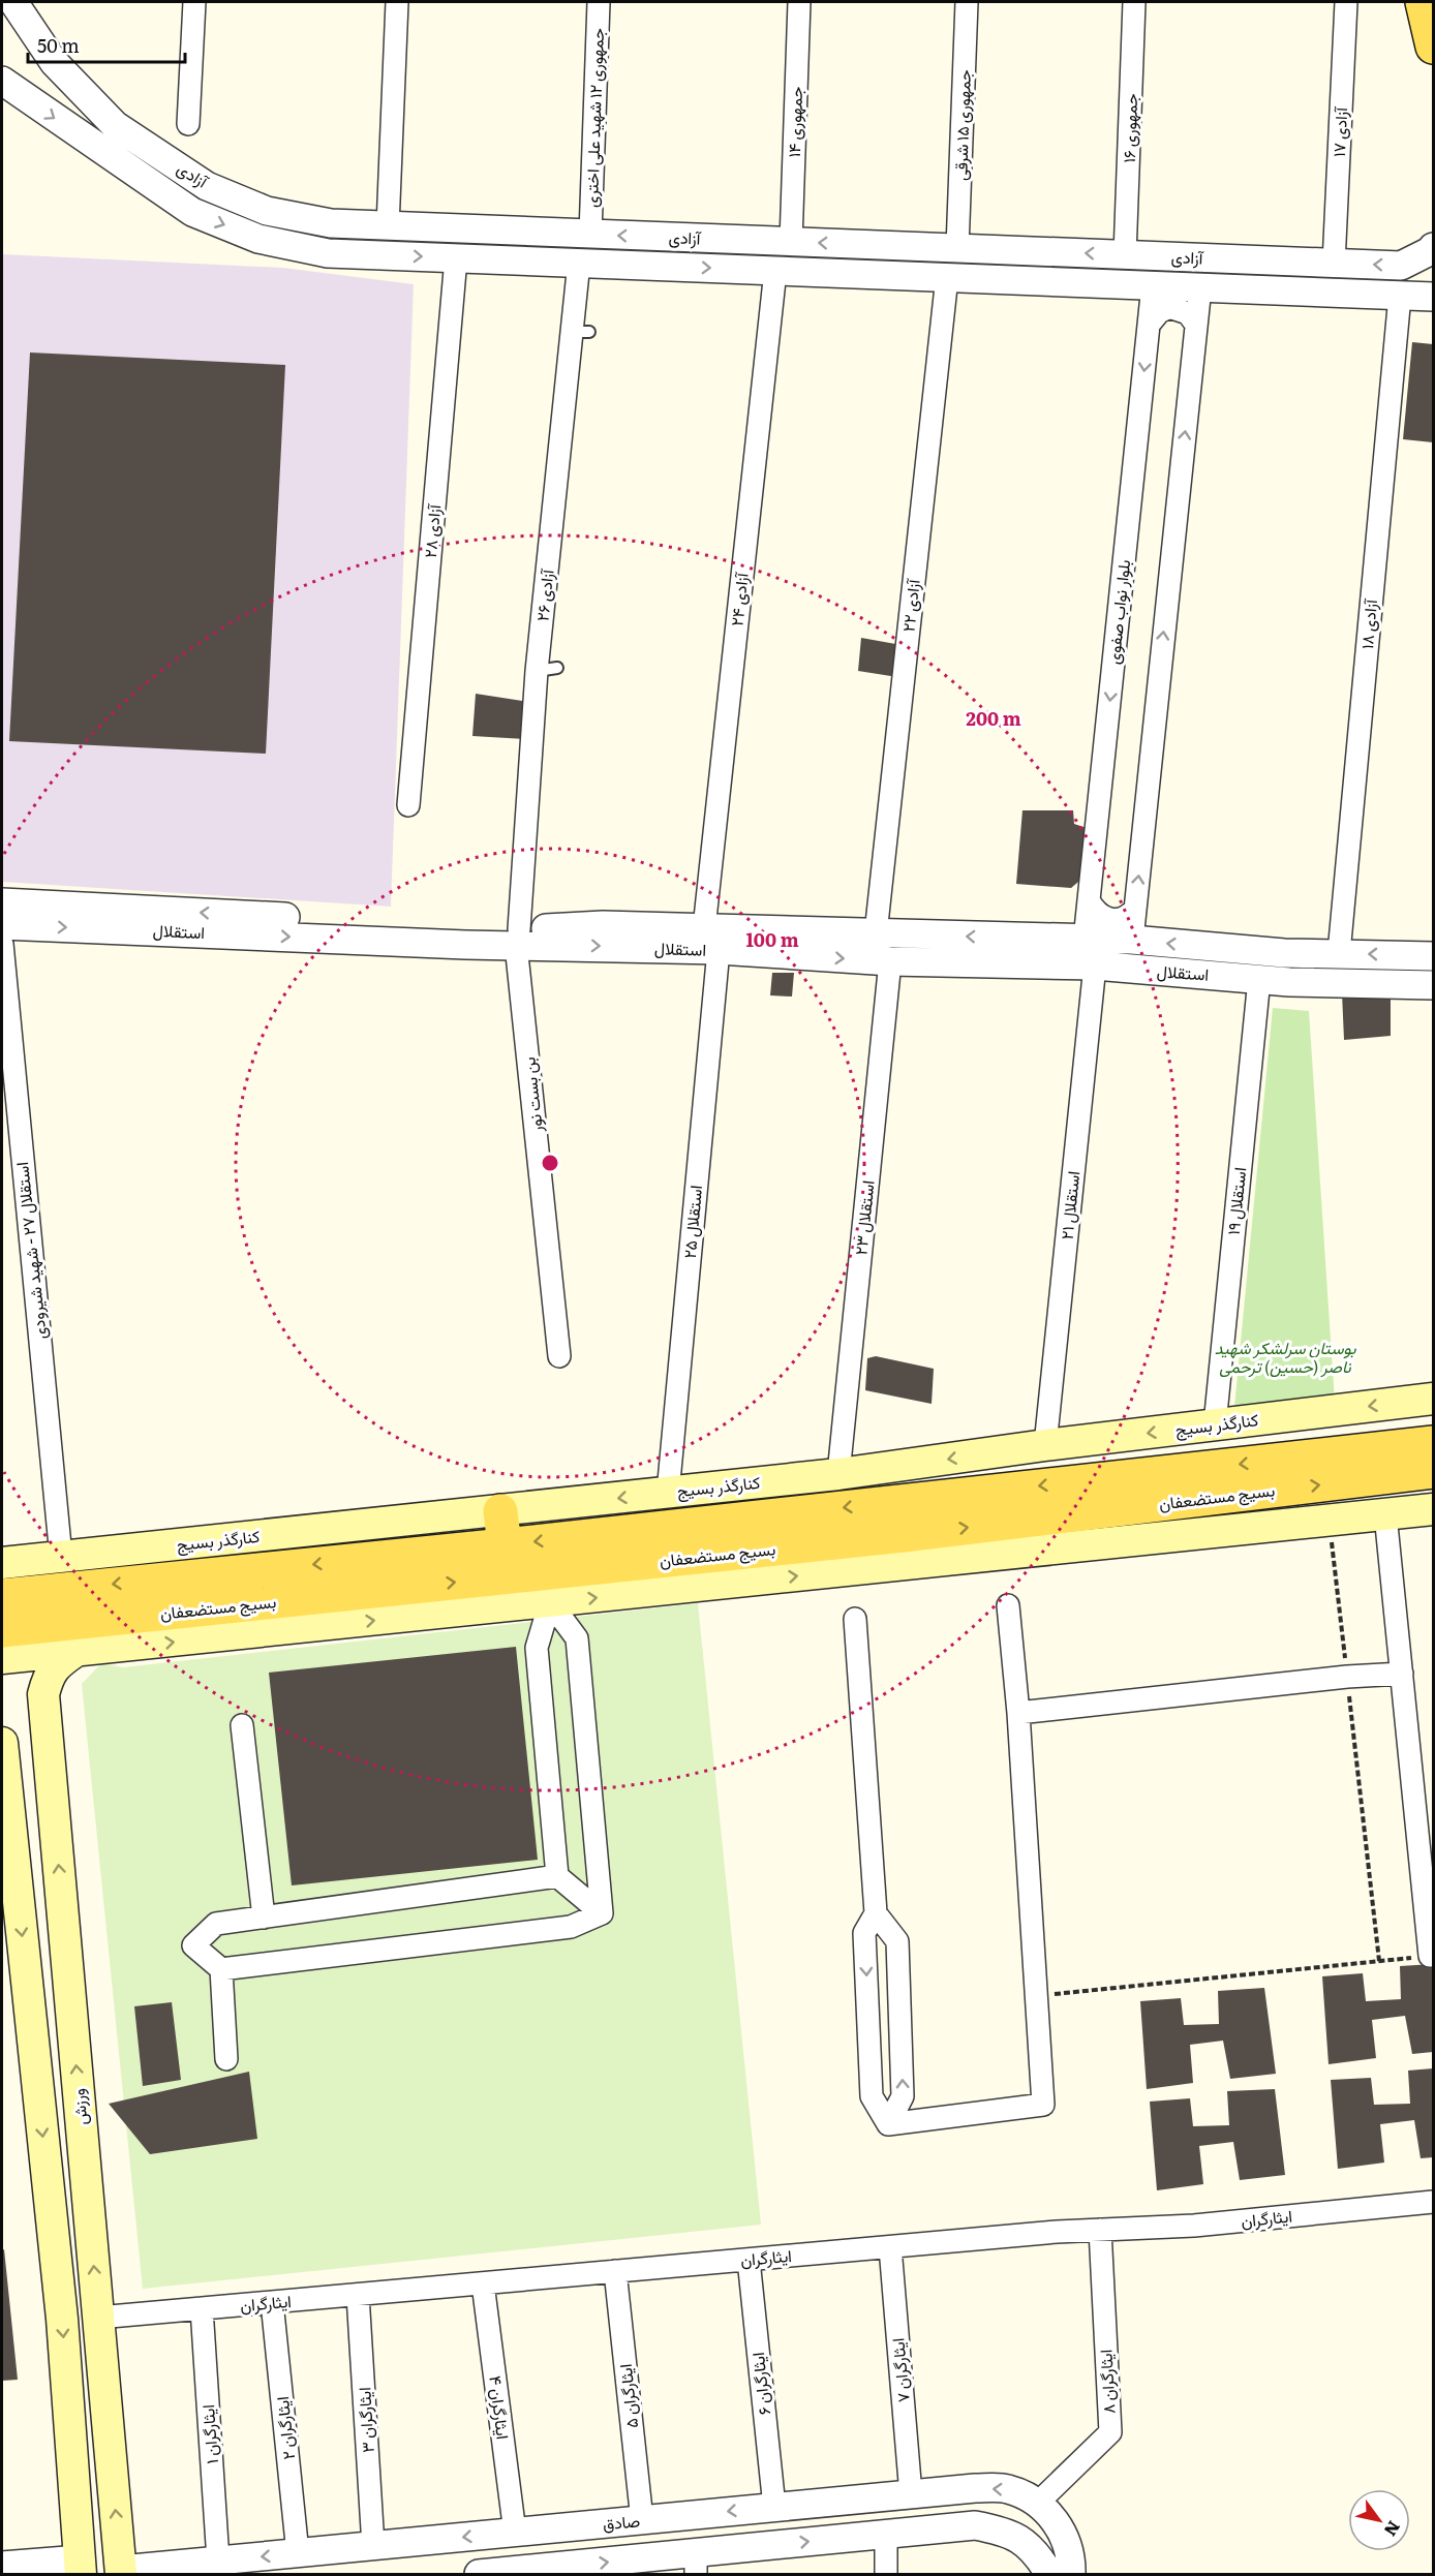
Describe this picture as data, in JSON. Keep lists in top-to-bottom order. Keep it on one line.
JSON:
{"streets":{"main road":["کنارگذر بسیج","بسیج مستضعفان","ورزش"],"street":["جمهوری ۱۲ شهید علی اختری","جمهوری ۱۴","جمهوری ۱۵ شرقی","جمهوری ۱۶","آزادی ۱۷","آزادی","آزادی ۲۸","آزادی ۲۶","آزادی ۲۴","آزادی ۲۲","بلوار نواب صفوی","آزادی ۱۸","استقلال","بن بست نور","استقلال ۱۹","استقلال ۲۱","استقلال ۲۳","استقلال ۲۵","استقلال ۲۷ - شهید شیرودی","ایثارگران","ایثارگران ۷","ایثارگران ۸","ایثارگران ۶","ایثارگران ۵","ایثارگران ۴","ایثارگران ۳","ایثارگران ۲","ایثارگران ۱","صادق"]},"crossings":[["جمهوری ۱۲ شهید علی اختری","آزادی"],["جمهوری ۱۴","آزادی"],["جمهوری ۱۵ شرقی","آزادی"],["جمهوری ۱۶","آزادی"],["آزادی ۱۷","آزادی"],["آزادی","آزادی ۲۸"],["آزادی","آزادی ۲۶"],["آزادی","آزادی ۲۴"],["آزادی","آزادی ۲۲"],["آزادی","بلوار نواب صفوی"],["آزادی","آزادی ۱۸"],["آزادی ۲۶","استقلال"],["آزادی ۲۶","بن بست نور"],["آزادی ۲۴","استقلال"],["آزادی ۲۴","استقلال ۲۵"],["آزادی ۲۲","استقلال"],["بلوار نواب صفوی","استقلال"],["آزادی ۱۸","استقلال"],["استقلال","بن بست نور"],["استقلال","استقلال ۱۹"],["استقلال","استقلال ۲۱"],["استقلال","استقلال ۲۳"],["استقلال","استقلال ۲۵"],["استقلال ۱۹","کنارگذر بسیج"],["استقلال ۲۱","کنارگذر بسیج"],["استقلال ۲۳","کنارگذر بسیج"],["استقلال ۲۵","کنارگذر بسیج"],["استقلال ۲۷ - شهید شیرودی","کنارگذر بسیج"],["ورزش","ایثارگران"],["ورزش","صادق"],["ایثارگران","ایثارگران ۷"],["ایثارگران","ایثارگران ۸"],["ایثارگران","ایثارگران ۶"],["ایثارگران","ایثارگران ۵"],["ایثارگران","ایثارگران ۴"],["ایثارگران","ایثارگران ۳"],["ایثارگران","ایثارگران ۲"],["ایثارگران","ایثارگران ۱"],["ایثارگران ۷","صادق"],["ایثارگران ۸","صادق"],["ایثارگران ۶","صادق"],["ایثارگران ۵","صادق"],["ایثارگران ۴","صادق"],["ایثارگران ۳","صادق"],["ایثارگران ۲","صادق"],["ایثارگران ۱","صادق"]],"one_way":["صادق"],"parks":["بوستان سرلشکر شهید ناصر (حسین) ترحمی"],"scale_bar":"50 m","north":"bottom right","rings":["200 m","100 m"]}
